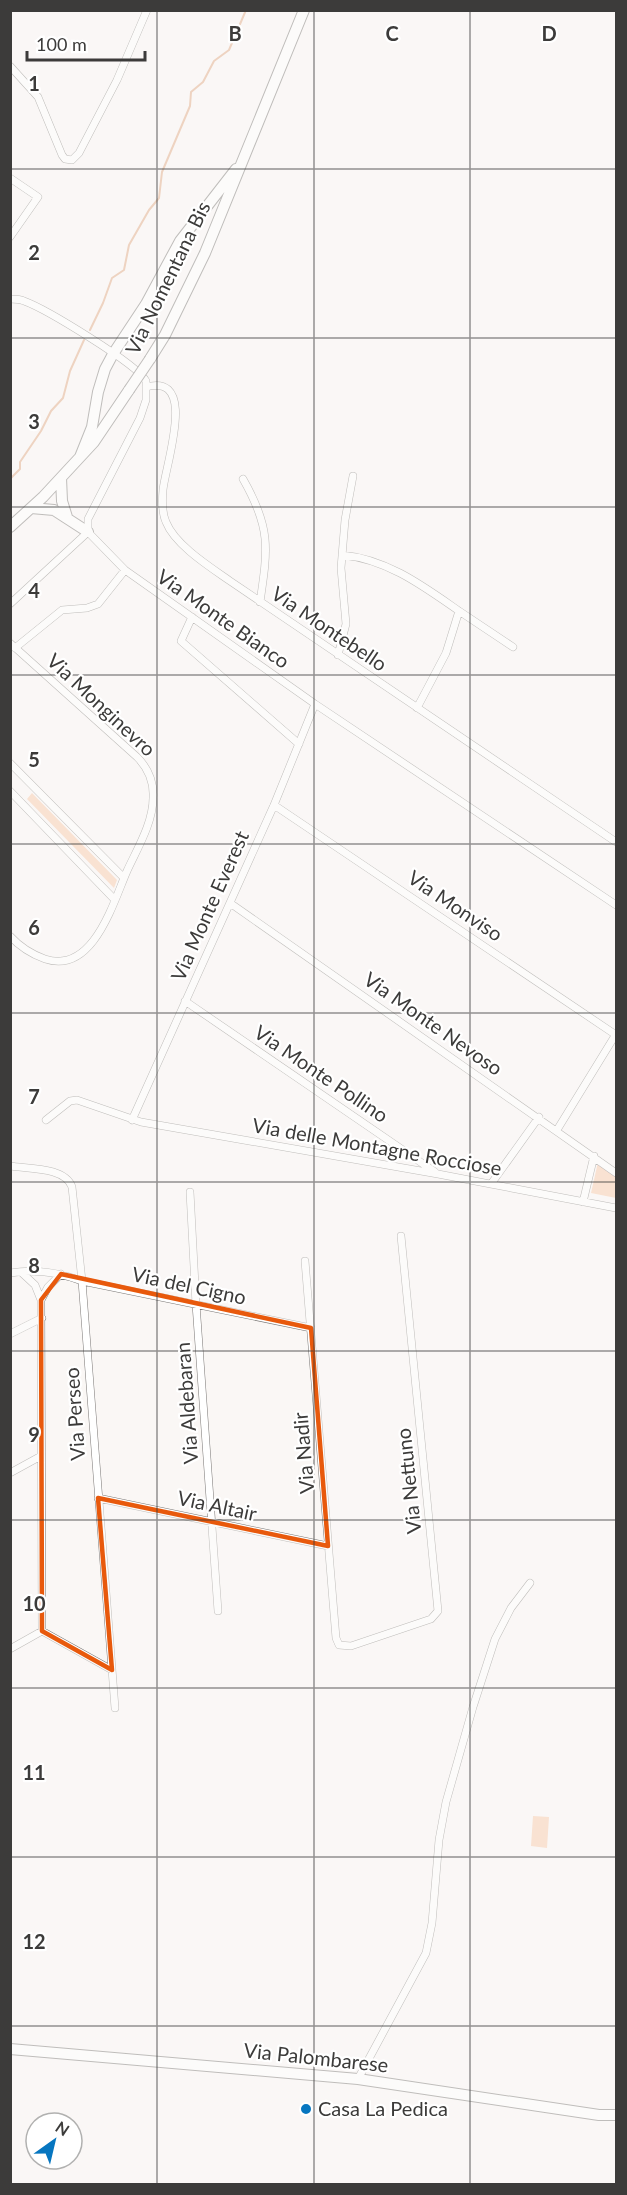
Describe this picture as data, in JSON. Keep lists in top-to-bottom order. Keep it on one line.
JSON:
{"streets":{"main road":["Via Nomentana Bis","Via Palombarese"],"street":["Via Monte Bianco","Via Montebello","Via Monginevro","Via Monte Everest","Via Monviso","Via Monte Nevoso","Via Monte Pollino","Via delle Montagne Rocciose","Via del Cigno","Via Aldebaran","Via Perseo","Via Nadir","Via Nettuno","Via Altair"]},"crossings":[["Via Monte Bianco","Via Monte Everest"],["Via Monte Everest","Via Monviso"],["Via Monte Everest","Via Monte Nevoso"],["Via Monte Everest","Via Monte Pollino"],["Via Monte Everest","Via delle Montagne Rocciose"],["Via Monte Pollino","Via delle Montagne Rocciose"],["Via del Cigno","Via Aldebaran"],["Via del Cigno","Via Perseo"],["Via del Cigno","Via Nadir"],["Via Aldebaran","Via Altair"],["Via Perseo","Via Altair"],["Via Nadir","Via Nettuno"],["Via Nadir","Via Altair"]],"places":["Casa La Pedica"],"scale_bar":"100 m","north":"top right","grid":{"columns":["B","C","D"],"rows":["1","2","3","4","5","6","7","8","9","10","11","12"]}}
